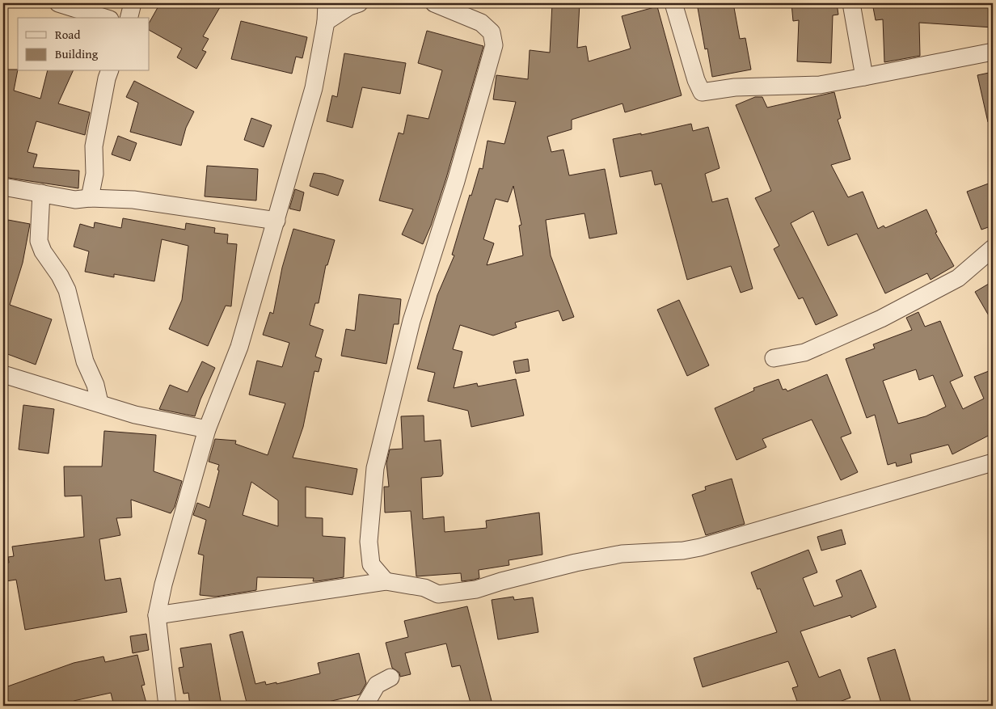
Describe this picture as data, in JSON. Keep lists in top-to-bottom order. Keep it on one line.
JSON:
{"legend":["Road","Building"]}
